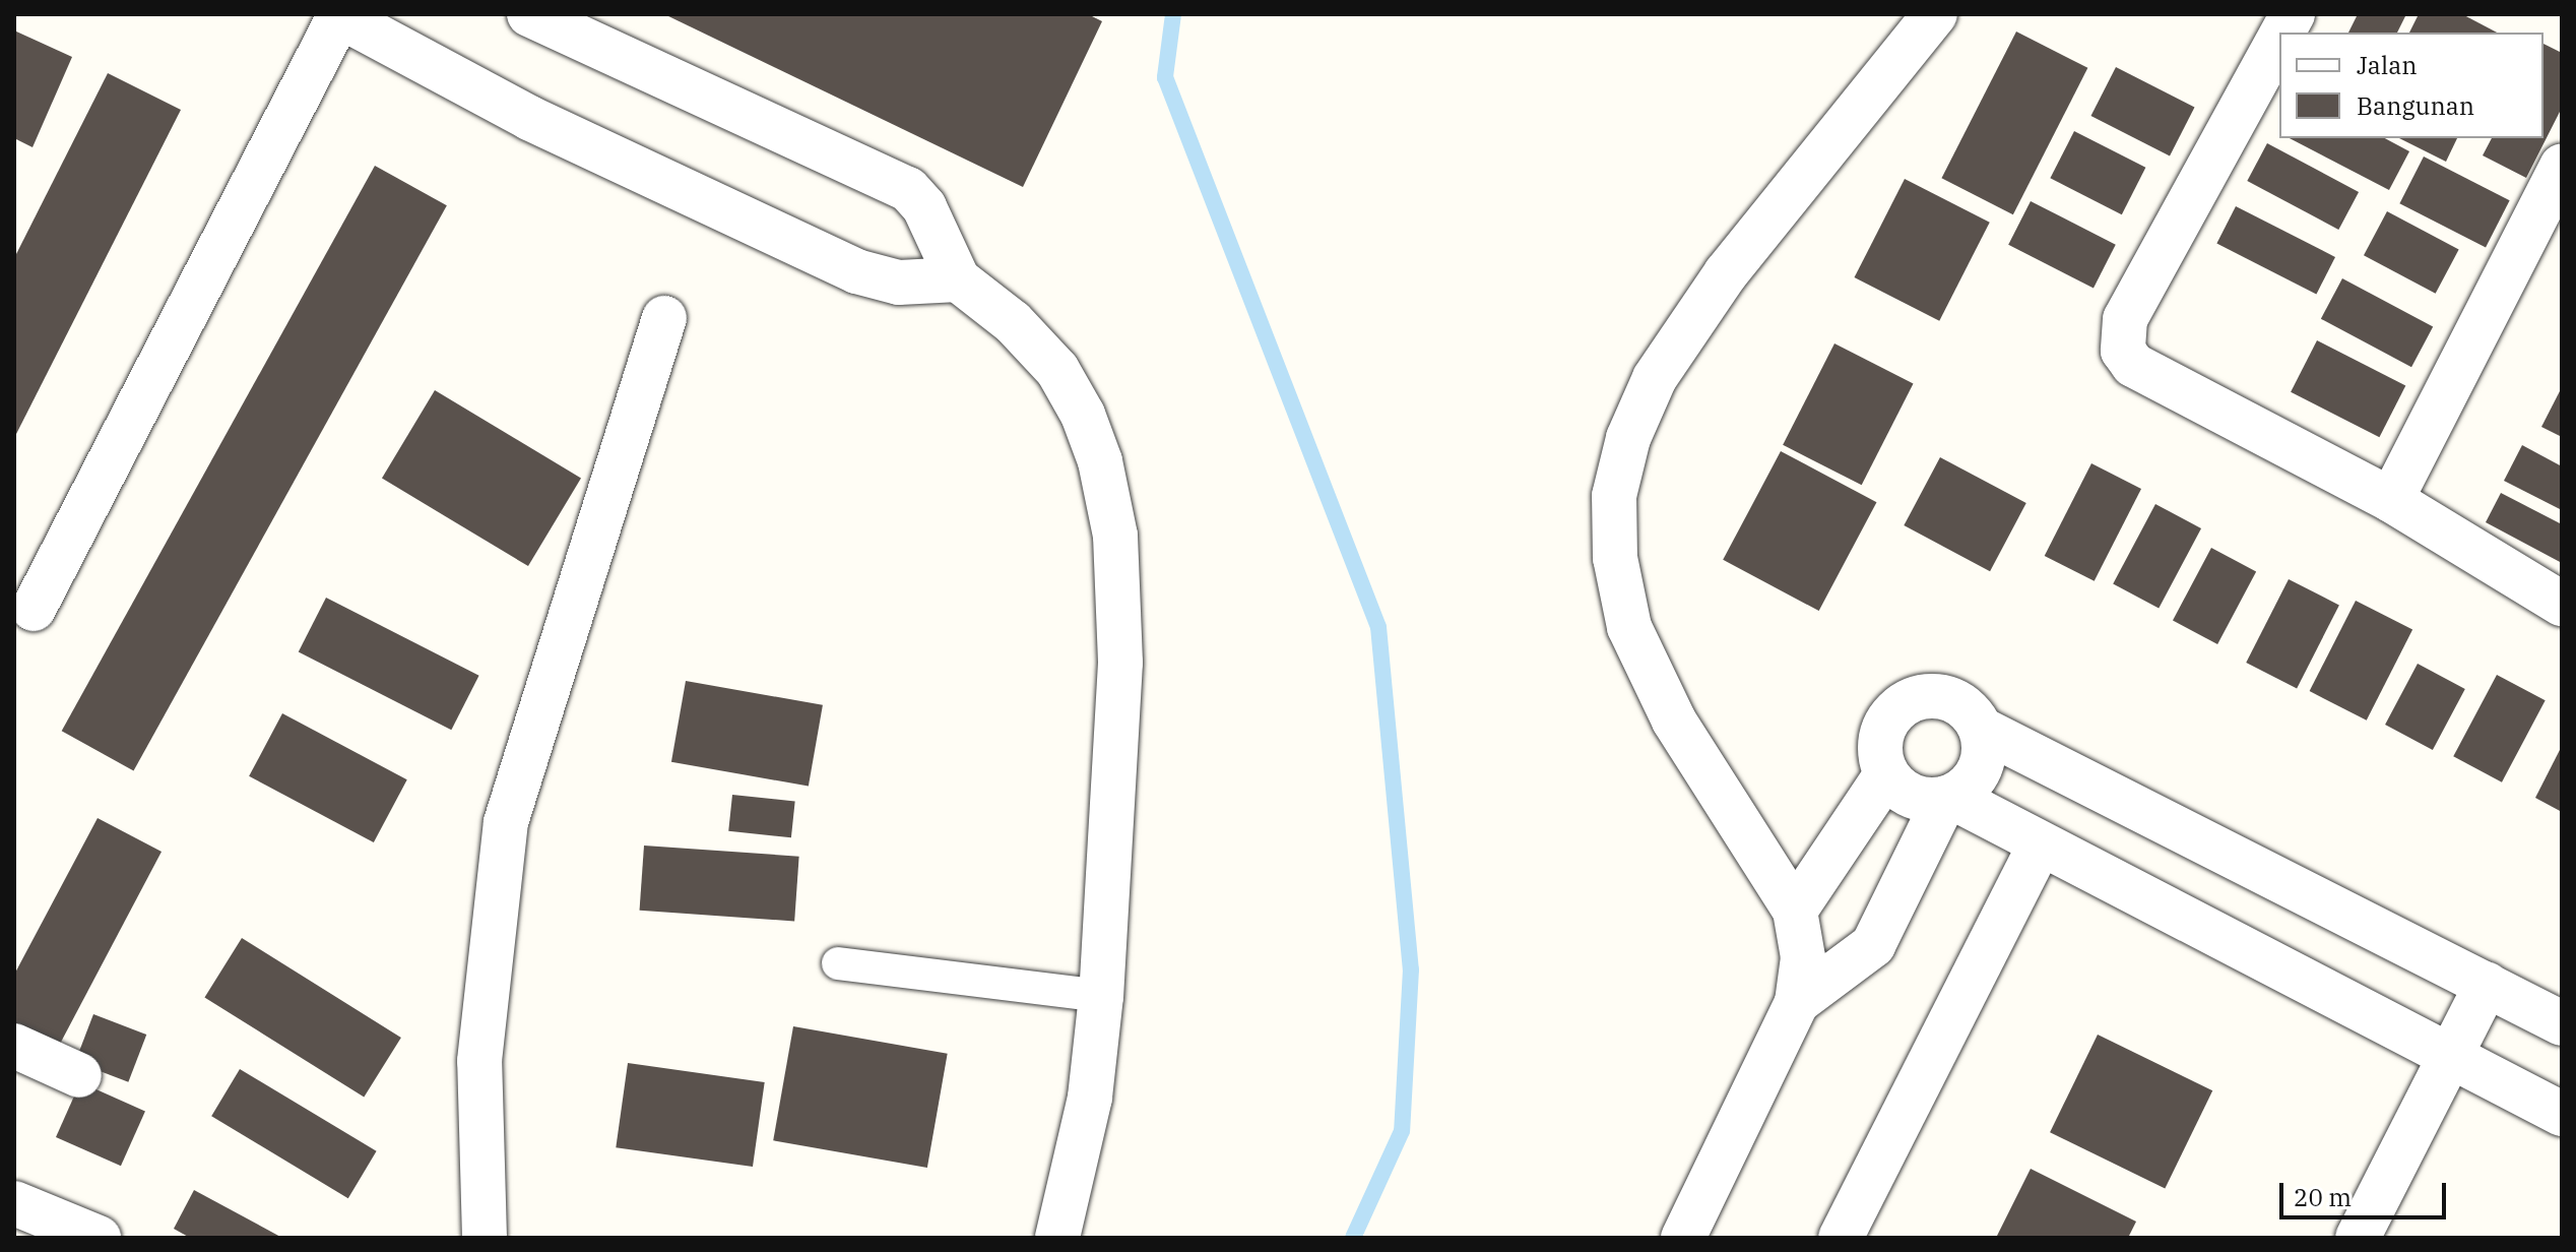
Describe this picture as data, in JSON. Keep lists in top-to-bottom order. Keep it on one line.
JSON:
{"legend":["Jalan","Bangunan"],"scale_bar":"20 m"}
